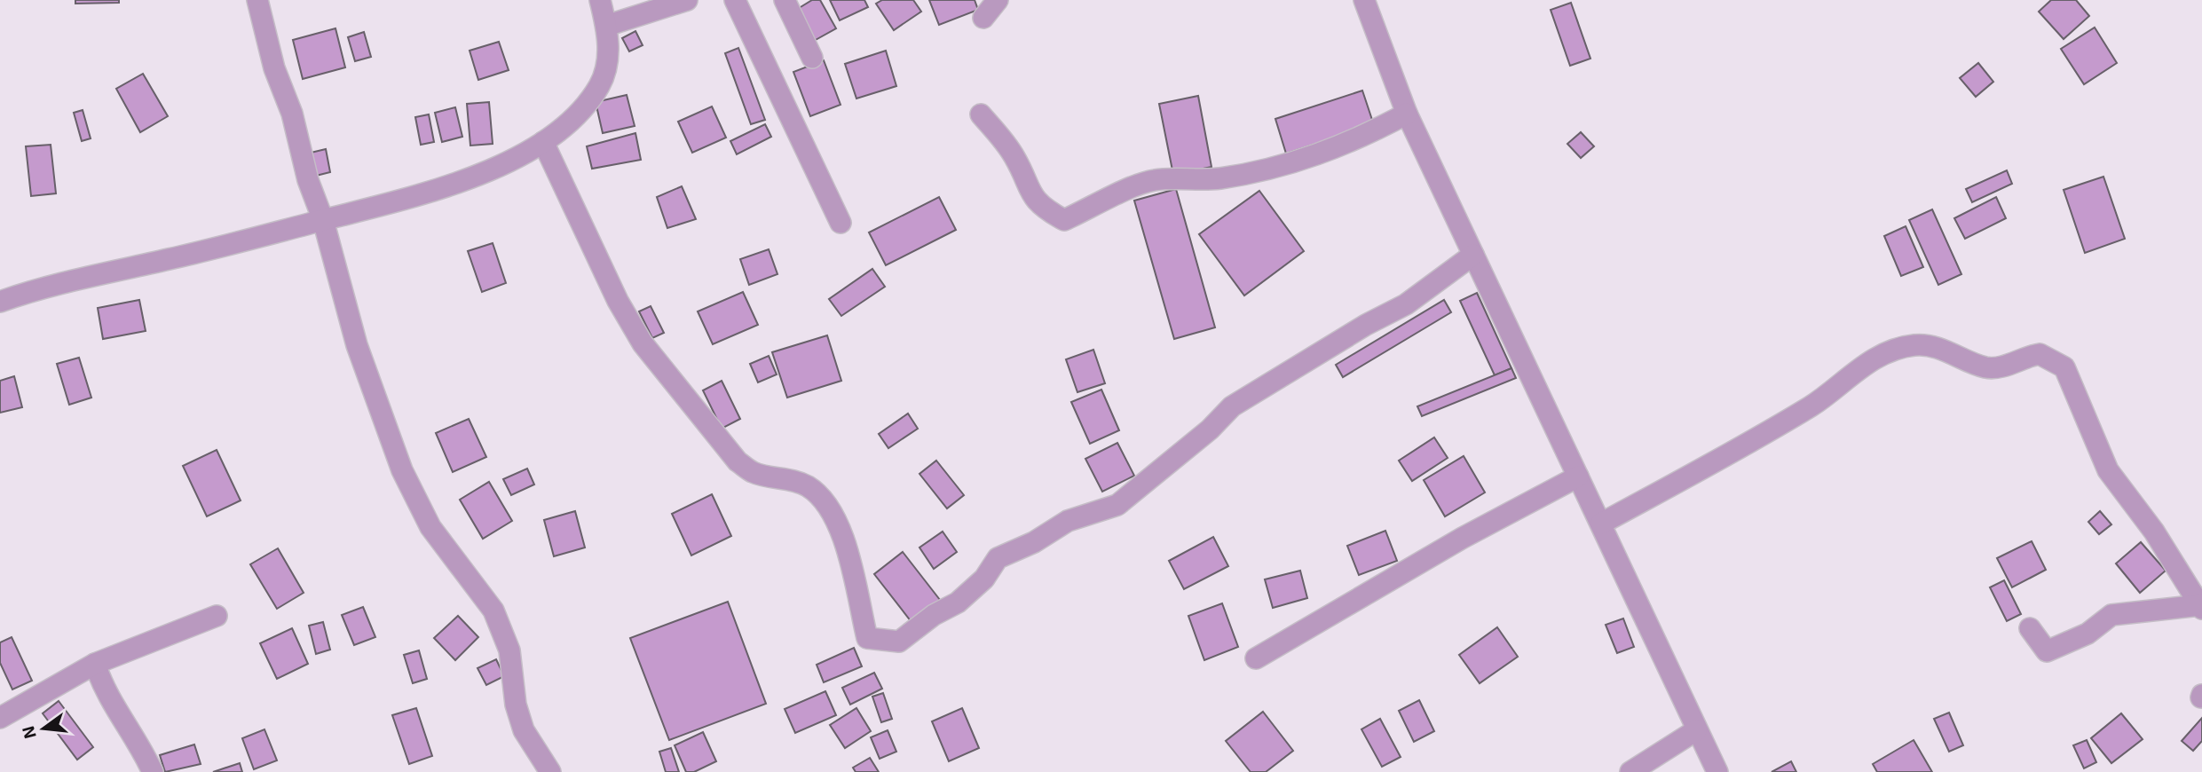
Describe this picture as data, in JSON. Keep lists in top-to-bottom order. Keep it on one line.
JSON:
{"north":"left"}
